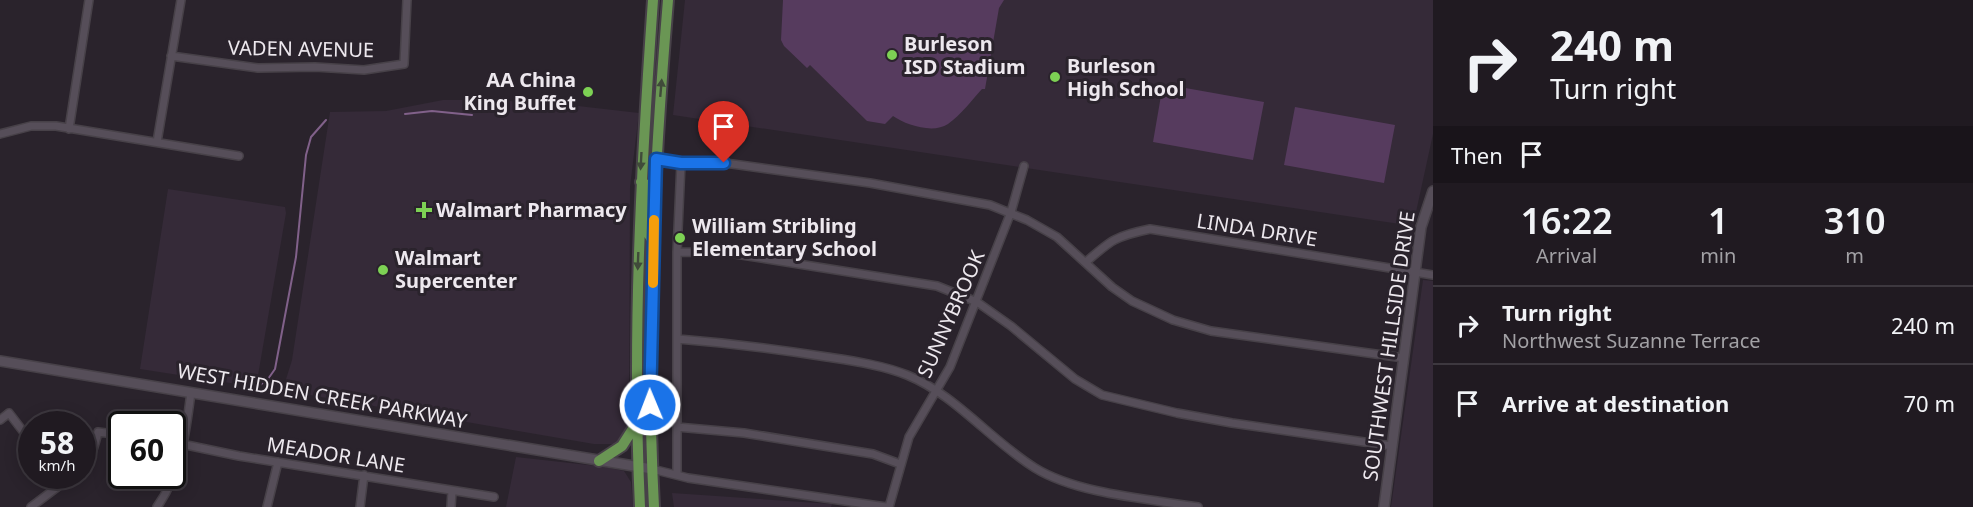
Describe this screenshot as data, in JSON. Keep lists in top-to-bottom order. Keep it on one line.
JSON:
{"streets":{"main road":["SOUTHWEST HILLSIDE DRIVE","WEST HIDDEN CREEK PARKWAY"],"street":["VADEN AVENUE","LINDA DRIVE","SUNNYBROOK","MEADOR LANE"]},"crossings":[["LINDA DRIVE","SOUTHWEST HILLSIDE DRIVE"]],"places":{"other":["Burleson ISD Stadium","Burleson High School","AA China King Buffet","William Stribling Elementary School","Walmart Supercenter"],"health":["Walmart Pharmacy"]},"page":{"turn":["240 m","Turn right"],"then":"Then","eta":["16:22","Arrival","1","min","310","m"],"list":[{"name":"Turn right","note":"Northwest Suzanne Terrace","value":"240 m"},{"name":"Arrive at destination","value":"70 m"}],"speed":"58 km/h","limit":"60"}}
